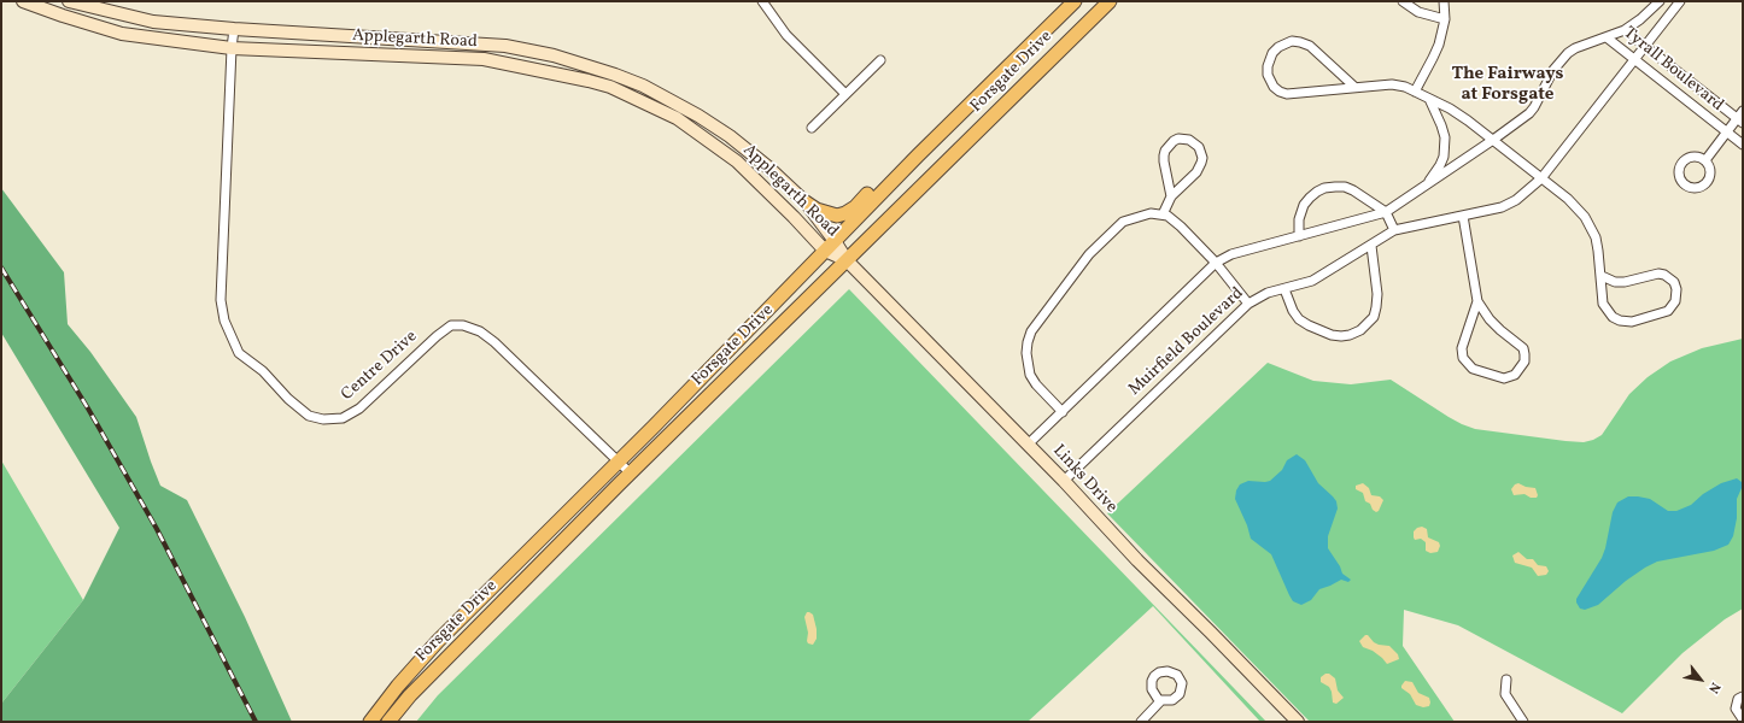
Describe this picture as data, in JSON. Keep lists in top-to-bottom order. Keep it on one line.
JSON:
{"streets":{"main road":["Applegarth Road","Forsgate Drive","Links Drive"],"street":["Tyrall Boulevard","Muirfield Boulevard","Centre Drive"]},"crossings":[["Applegarth Road","Forsgate Drive"],["Applegarth Road","Centre Drive"],["Applegarth Road","Links Drive"],["Tyrall Boulevard","Muirfield Boulevard"],["Forsgate Drive","Centre Drive"],["Forsgate Drive","Links Drive"],["Muirfield Boulevard","Links Drive"]],"districts":["The Fairways at Forsgate"],"north":"bottom right"}
